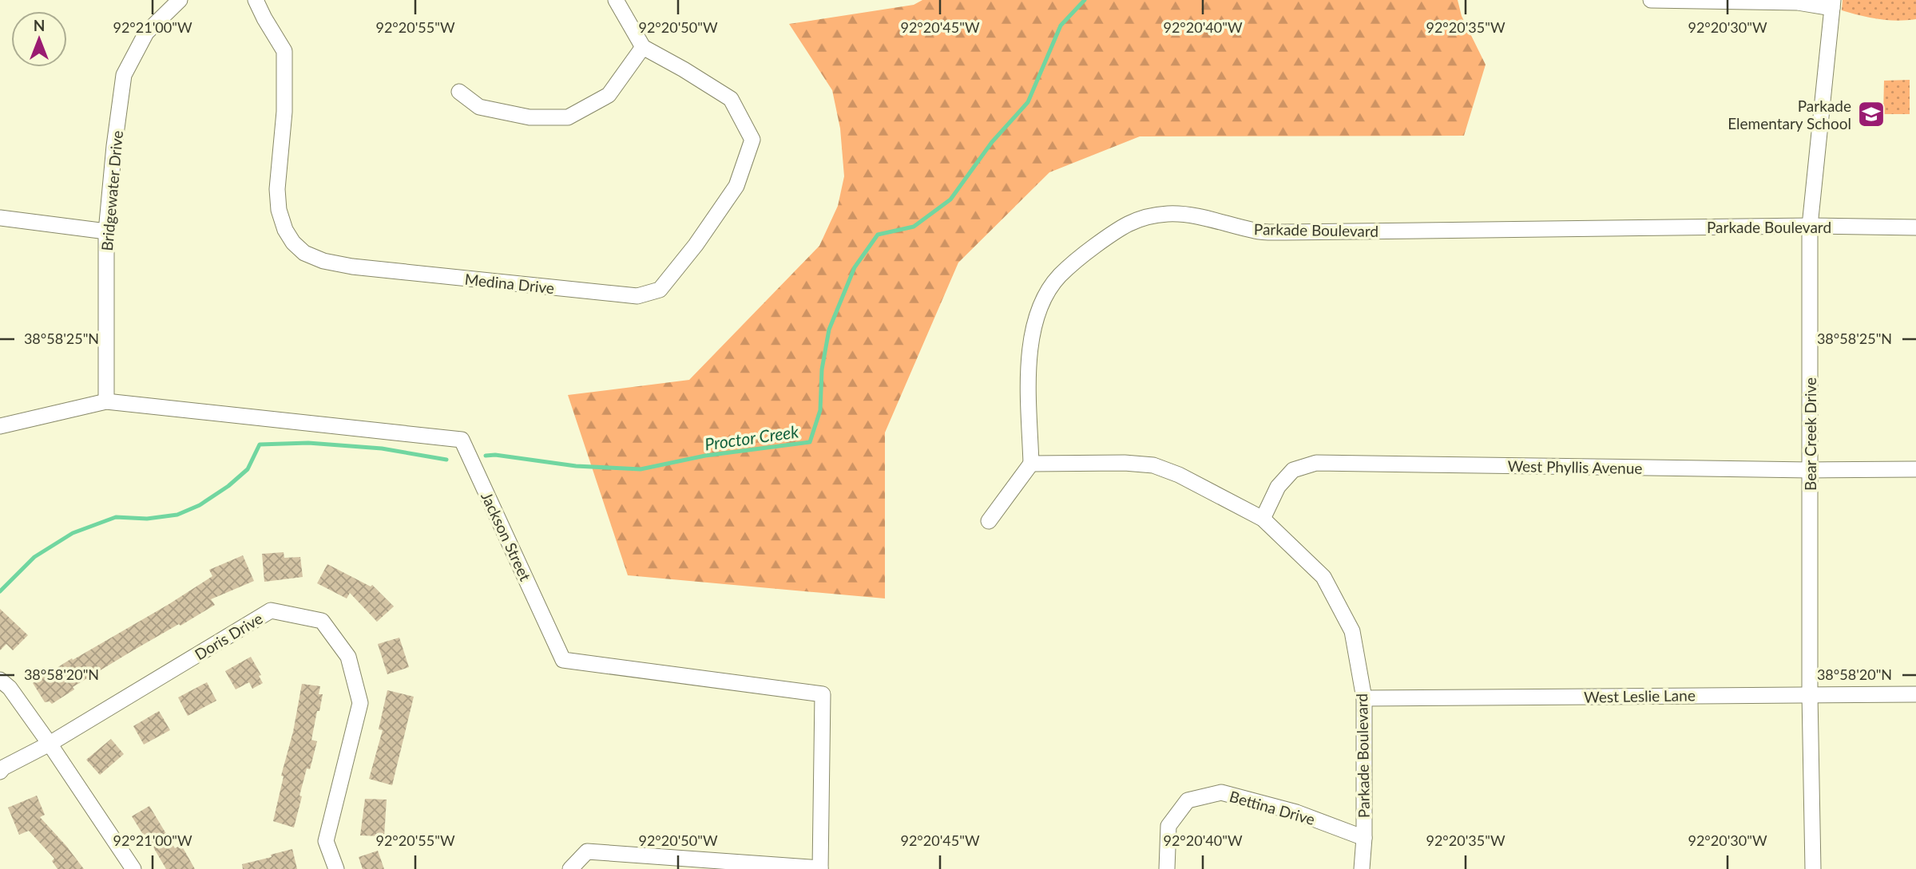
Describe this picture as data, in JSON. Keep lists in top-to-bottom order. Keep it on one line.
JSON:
{"streets":{"street":["Bridgewater Drive","Parkade Boulevard","Medina Drive","Bear Creek Drive","West Phyllis Avenue","Jackson Street","Doris Drive","West Leslie Lane","Bettina Drive"]},"crossings":[["Bridgewater Drive","Jackson Street"],["Parkade Boulevard","Bear Creek Drive"],["Parkade Boulevard","West Phyllis Avenue"],["Parkade Boulevard","West Leslie Lane"],["Parkade Boulevard","Bettina Drive"],["Bear Creek Drive","West Phyllis Avenue"],["Bear Creek Drive","West Leslie Lane"]],"water":["Proctor Creek"],"places":{"school or university":["Parkade Elementary School"]},"north":"top","coordinates":["92°21'00\"W","92°20'55\"W","92°20'50\"W","92°20'45\"W","92°20'40\"W","92°20'35\"W","92°20'30\"W","38°58'25\"N","38°58'20\"N"]}
